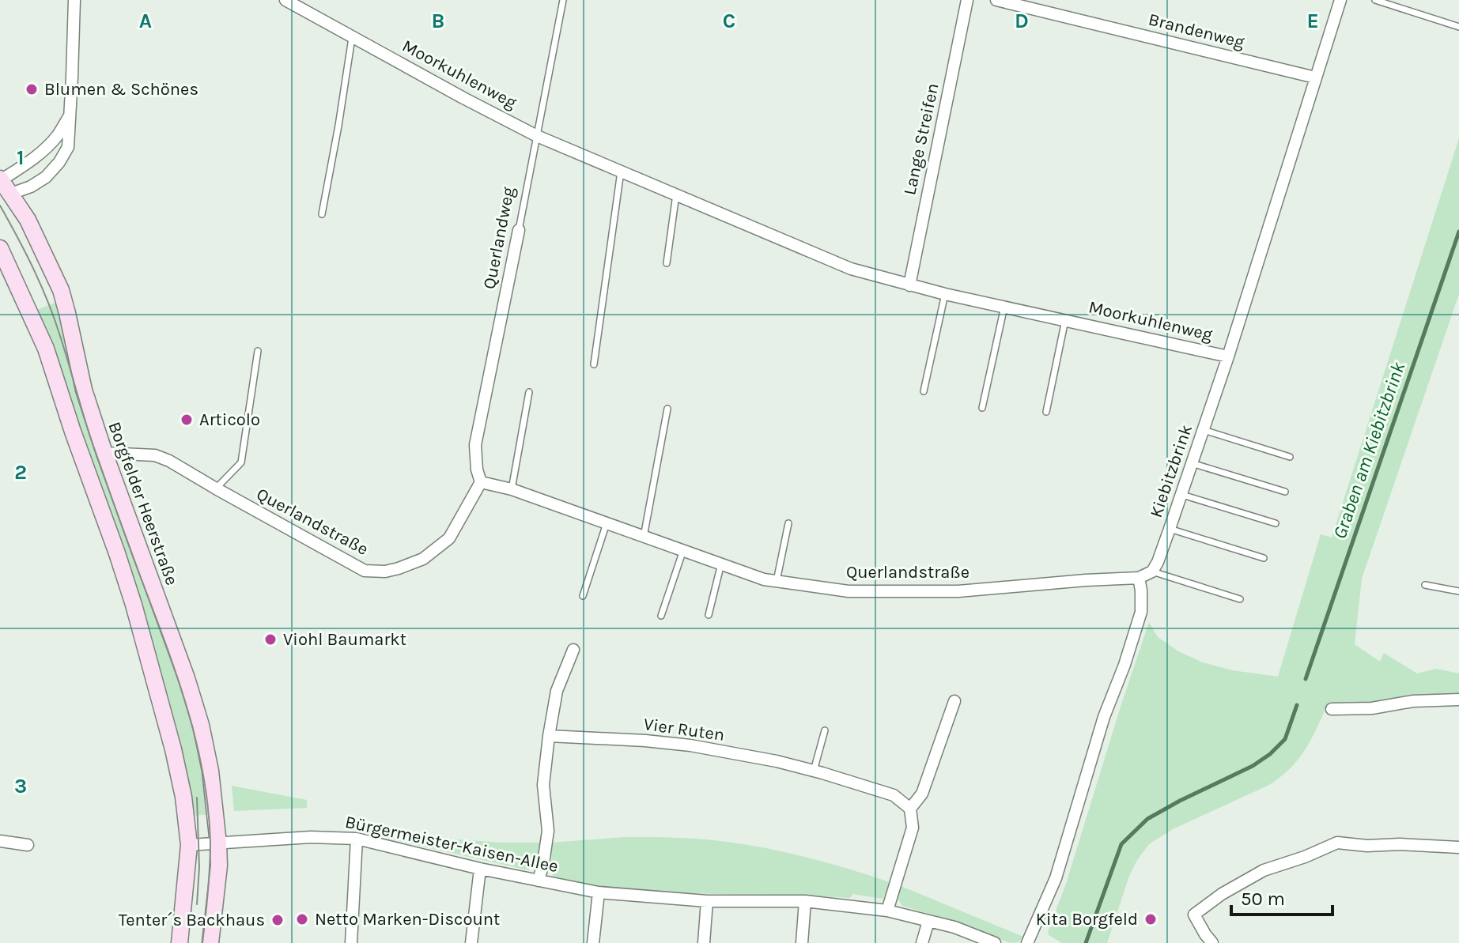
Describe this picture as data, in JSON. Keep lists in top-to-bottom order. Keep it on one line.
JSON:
{"streets":{"main road":["Borgfelder Heerstraße"],"street":["Brandenweg","Moorkuhlenweg","Lange Streifen","Querlandweg","Kiebitzbrink","Querlandstraße","Vier Ruten","Bürgermeister-Kaisen-Allee"]},"crossings":[["Brandenweg","Kiebitzbrink"],["Moorkuhlenweg","Lange Streifen"],["Moorkuhlenweg","Querlandweg"],["Moorkuhlenweg","Kiebitzbrink"],["Querlandweg","Querlandstraße"],["Borgfelder Heerstraße","Querlandstraße"],["Borgfelder Heerstraße","Bürgermeister-Kaisen-Allee"]],"water":["Graben am Kiebitzbrink"],"places":["Blumen & Schönes","Articolo","Viohl Baumarkt","Netto Marken-Discount","Kita Borgfeld","Tenter´s Backhaus"],"scale_bar":"50 m","grid":{"columns":["A","B","C","D","E"],"rows":["1","2","3"]}}
